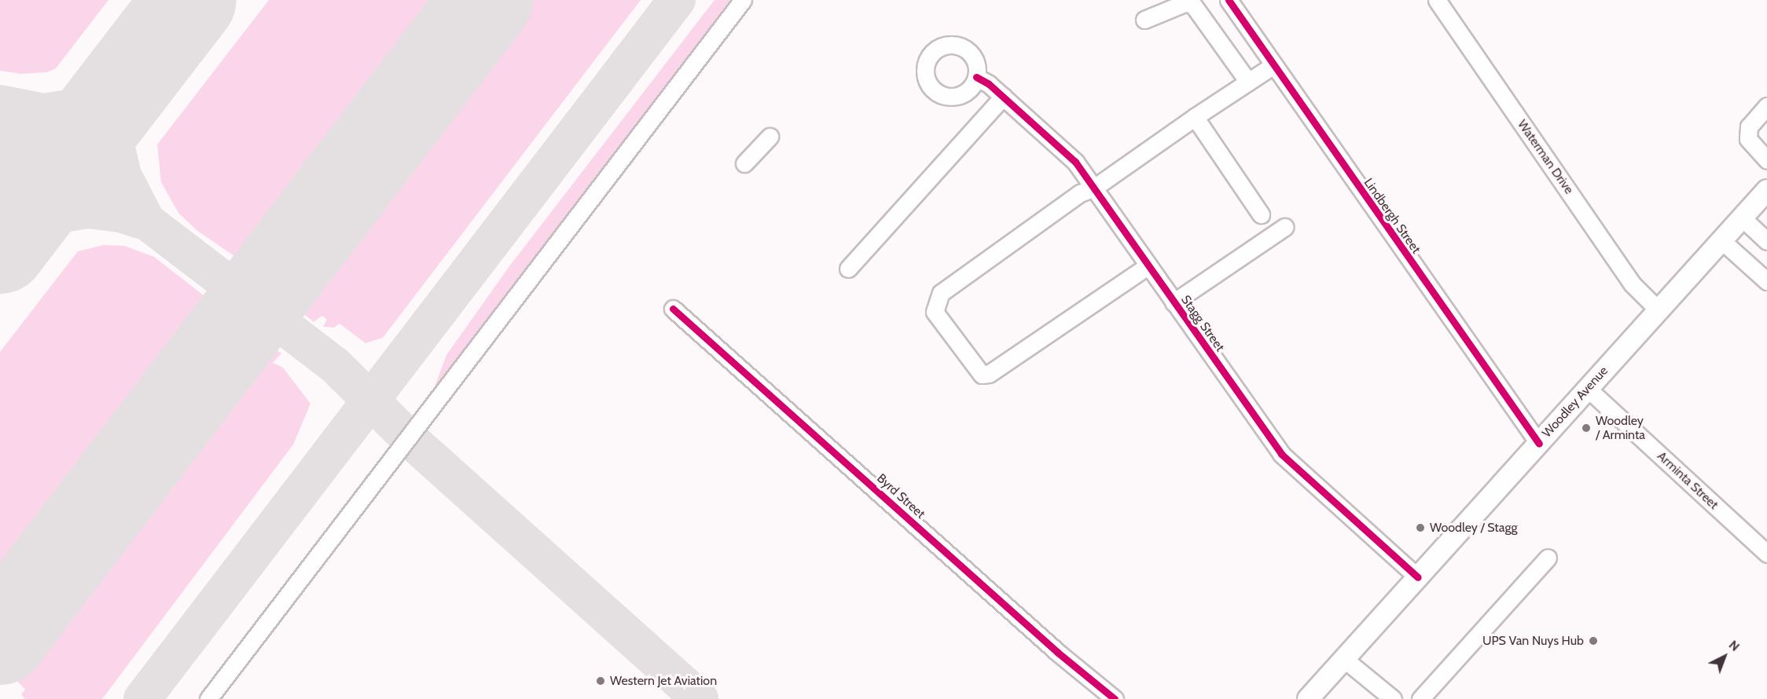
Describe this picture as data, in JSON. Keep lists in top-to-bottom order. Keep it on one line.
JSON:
{"streets":{"main road":["Woodley Avenue"],"street":["Waterman Drive","Lindbergh Street","Stagg Street","Arminta Street","Byrd Street"]},"crossings":[["Waterman Drive","Woodley Avenue"],["Lindbergh Street","Woodley Avenue"],["Stagg Street","Woodley Avenue"],["Woodley Avenue","Arminta Street"]],"places":["Woodley / Arminta","Woodley / Stagg","UPS Van Nuys Hub","Western Jet Aviation"],"north":"top right"}
